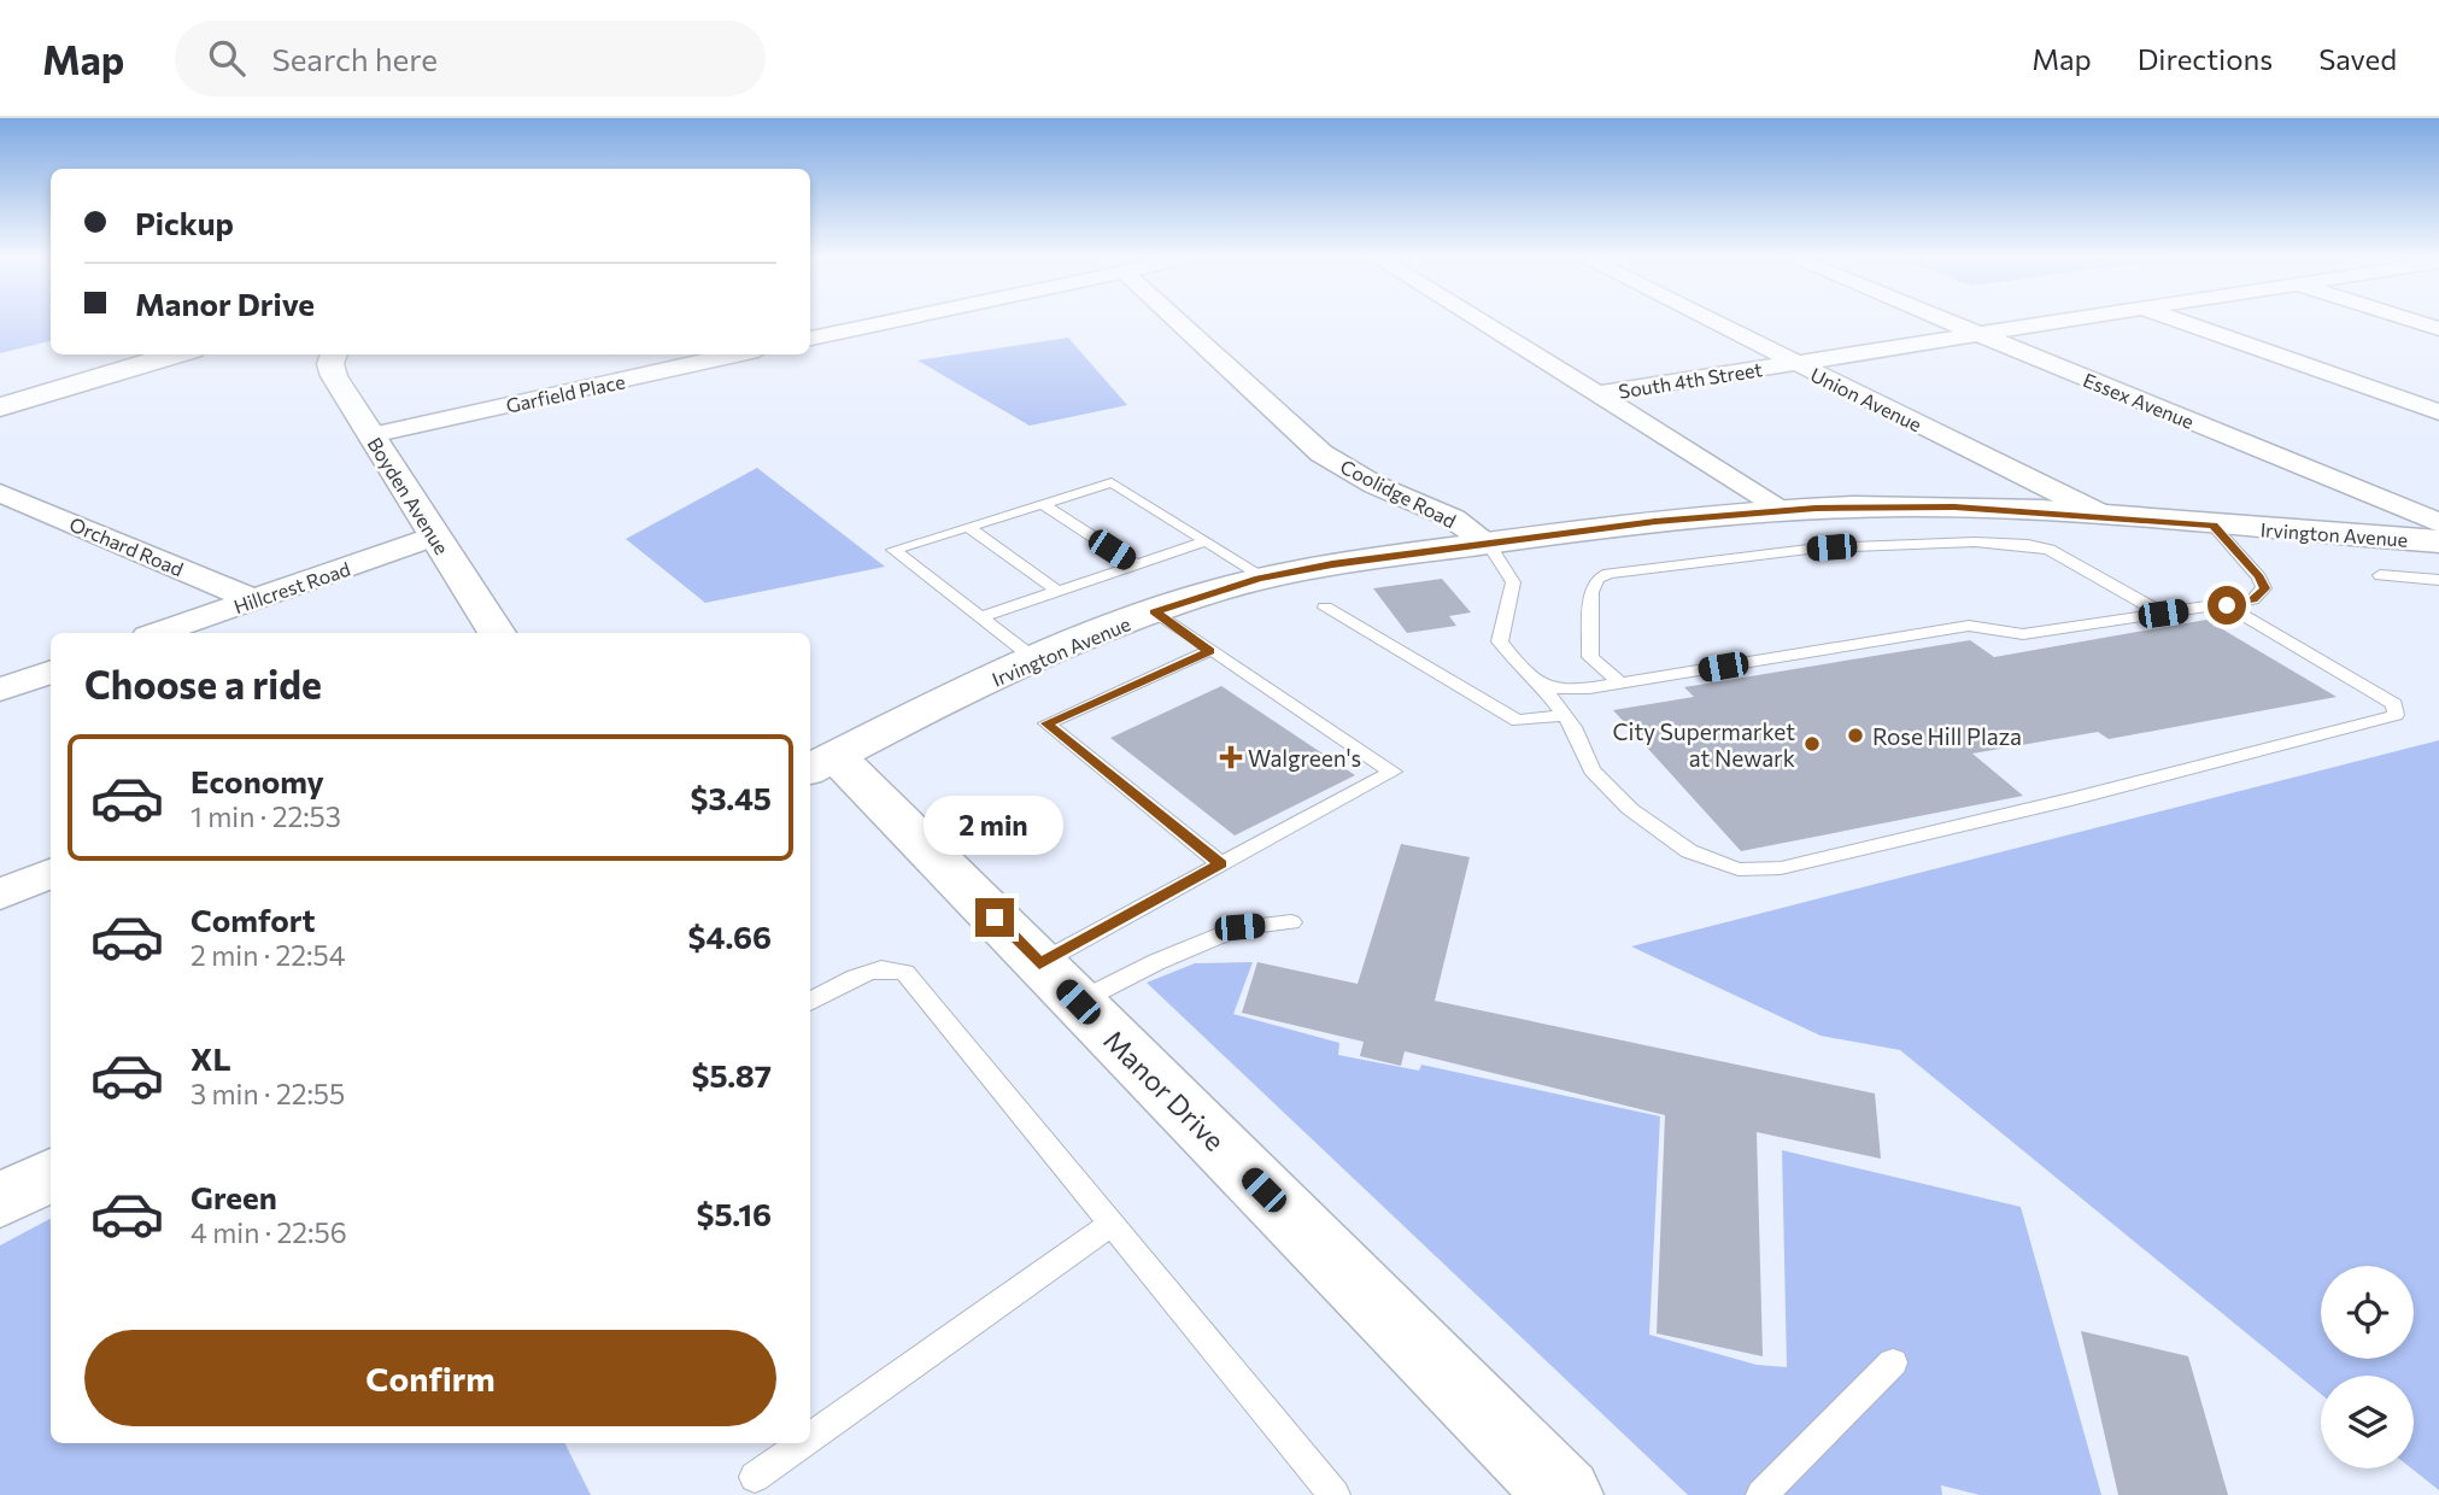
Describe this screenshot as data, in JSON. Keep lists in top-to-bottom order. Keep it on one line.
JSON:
{"streets":{"street":["South 4th Street","Garfield Place","Union Avenue","Essex Avenue","Coolidge Road","Boyden Avenue","Irvington Avenue","Orchard Road","Hillcrest Road","Manor Drive"]},"crossings":[["South 4th Street","Union Avenue"],["South 4th Street","Essex Avenue"],["Garfield Place","Boyden Avenue"],["Union Avenue","Irvington Avenue"],["Coolidge Road","Irvington Avenue"],["Boyden Avenue","Hillcrest Road"],["Irvington Avenue","Manor Drive"],["Orchard Road","Hillcrest Road"]],"places":{"other":["Rose Hill Plaza","City Supermarket at Newark"],"health":["Walgreen's"]},"page":{"header":"Map","search":"Search here","nav":["Map","Directions","Saved"],"banner":["Pickup","Manor Drive"],"heading":"Choose a ride","list":[{"name":"Economy","note":"1 min · 22:53","value":"$3.45"},{"name":"Comfort","note":"2 min · 22:54","value":"$4.66"},{"name":"XL","note":"3 min · 22:55","value":"$5.87"},{"name":"Green","note":"4 min · 22:56","value":"$5.16"}],"bubble":"2 min","buttons":"Confirm"}}
